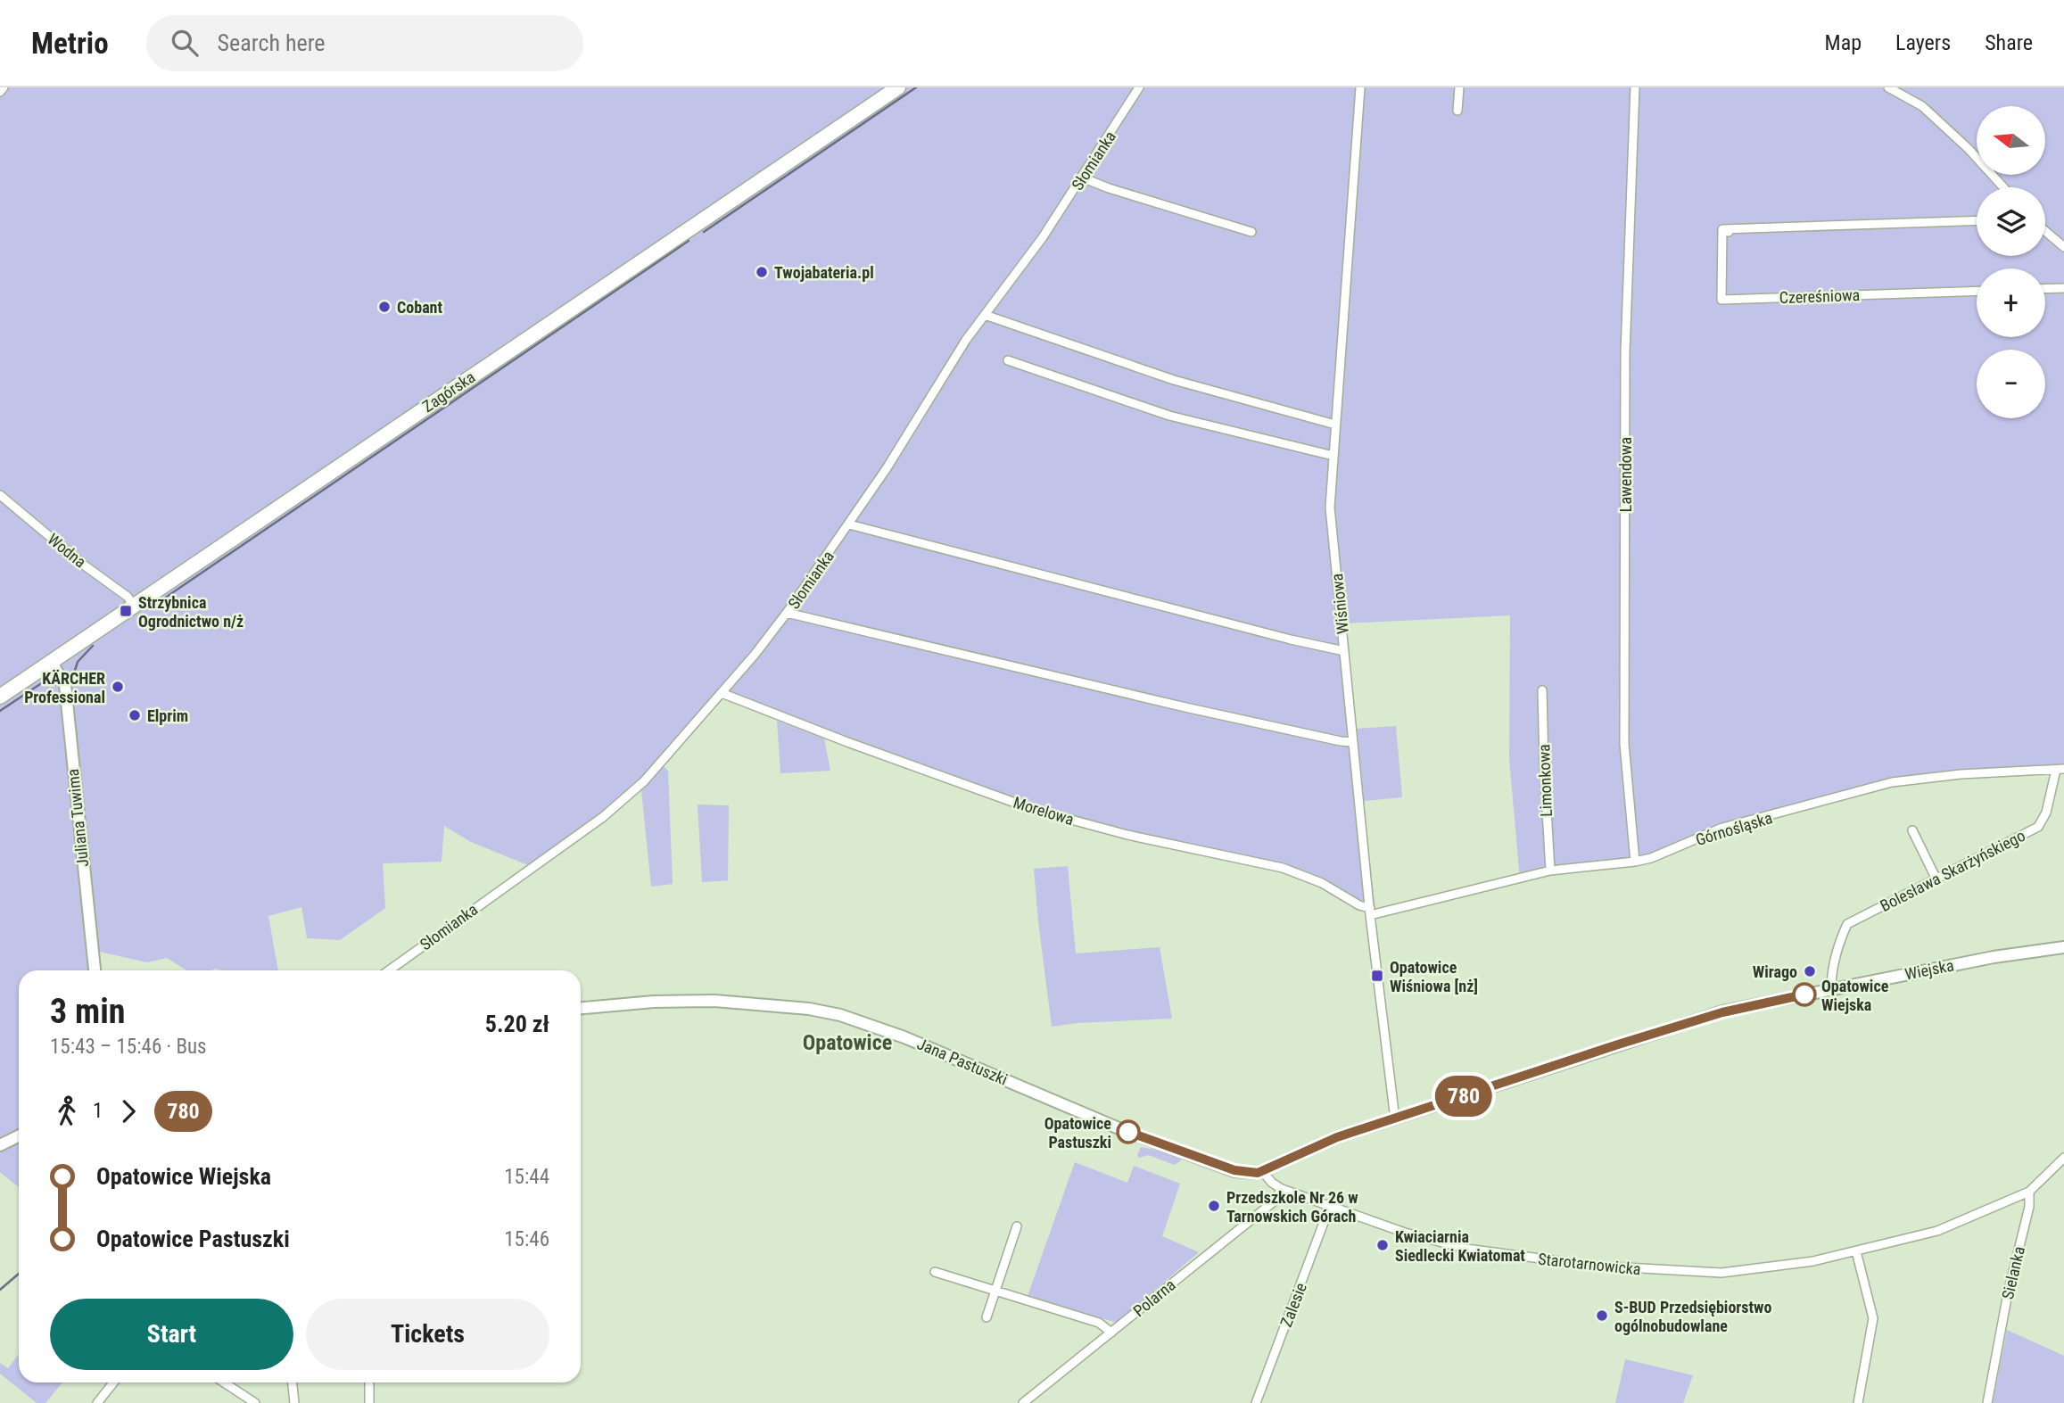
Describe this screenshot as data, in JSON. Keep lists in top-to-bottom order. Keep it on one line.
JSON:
{"streets":{"highway":["Zagórska"],"street":["Słomianka","Czereśniowa","Lawendowa","Wodna","Wiśniowa","Limonkowa","Morelowa","Juliana Tuwima","Górnośląska","Bolesława Skarżyńskiego","Wiejska","Jana Pastuszki","Starotarnowicka","Sielanka","Polarna","Zalesie"]},"crossings":[["Słomianka","Morelowa"],["Zagórska","Wodna"],["Zagórska","Juliana Tuwima"],["Lawendowa","Górnośląska"],["Wiśniowa","Morelowa"],["Wiśniowa","Górnośląska"],["Wiśniowa","Wiejska"],["Limonkowa","Górnośląska"],["Morelowa","Górnośląska"],["Górnośląska","Bolesława Skarżyńskiego"],["Bolesława Skarżyńskiego","Wiejska"],["Wiejska","Jana Pastuszki"],["Wiejska","Starotarnowicka"],["Jana Pastuszki","Starotarnowicka"],["Starotarnowicka","Sielanka"],["Starotarnowicka","Polarna"],["Starotarnowicka","Zalesie"]],"districts":["Opatowice"],"places":{"other":["Twojabateria.pl","Cobant","KÄRCHER Professional","Elprim","Wirago","Opatowice Wiejska","Opatowice Pastuszki","Przedszkole Nr 26 w Tarnowskich Górach","Kwiaciarnia Siedlecki Kwiatomat","S-BUD Przedsiębiorstwo ogólnobudowlane"],"transit":["Strzybnica Ogrodnictwo n/ż","Opatowice Wiśniowa [nż]"]},"lines":["bus line 780"],"north":"left","page":{"header":"Metrio","search":"Search here","nav":["Map","Layers","Share"],"on_map":"780","map_buttons":["+","−"],"heading":["3 min","15:43 – 15:46 · Bus","5.20 zł"],"legs":["1","780"],"list":[{"name":"Opatowice Wiejska","value":"15:44"},{"name":"Opatowice Pastuszki","value":"15:46"}],"buttons":["Start","Tickets"]}}
